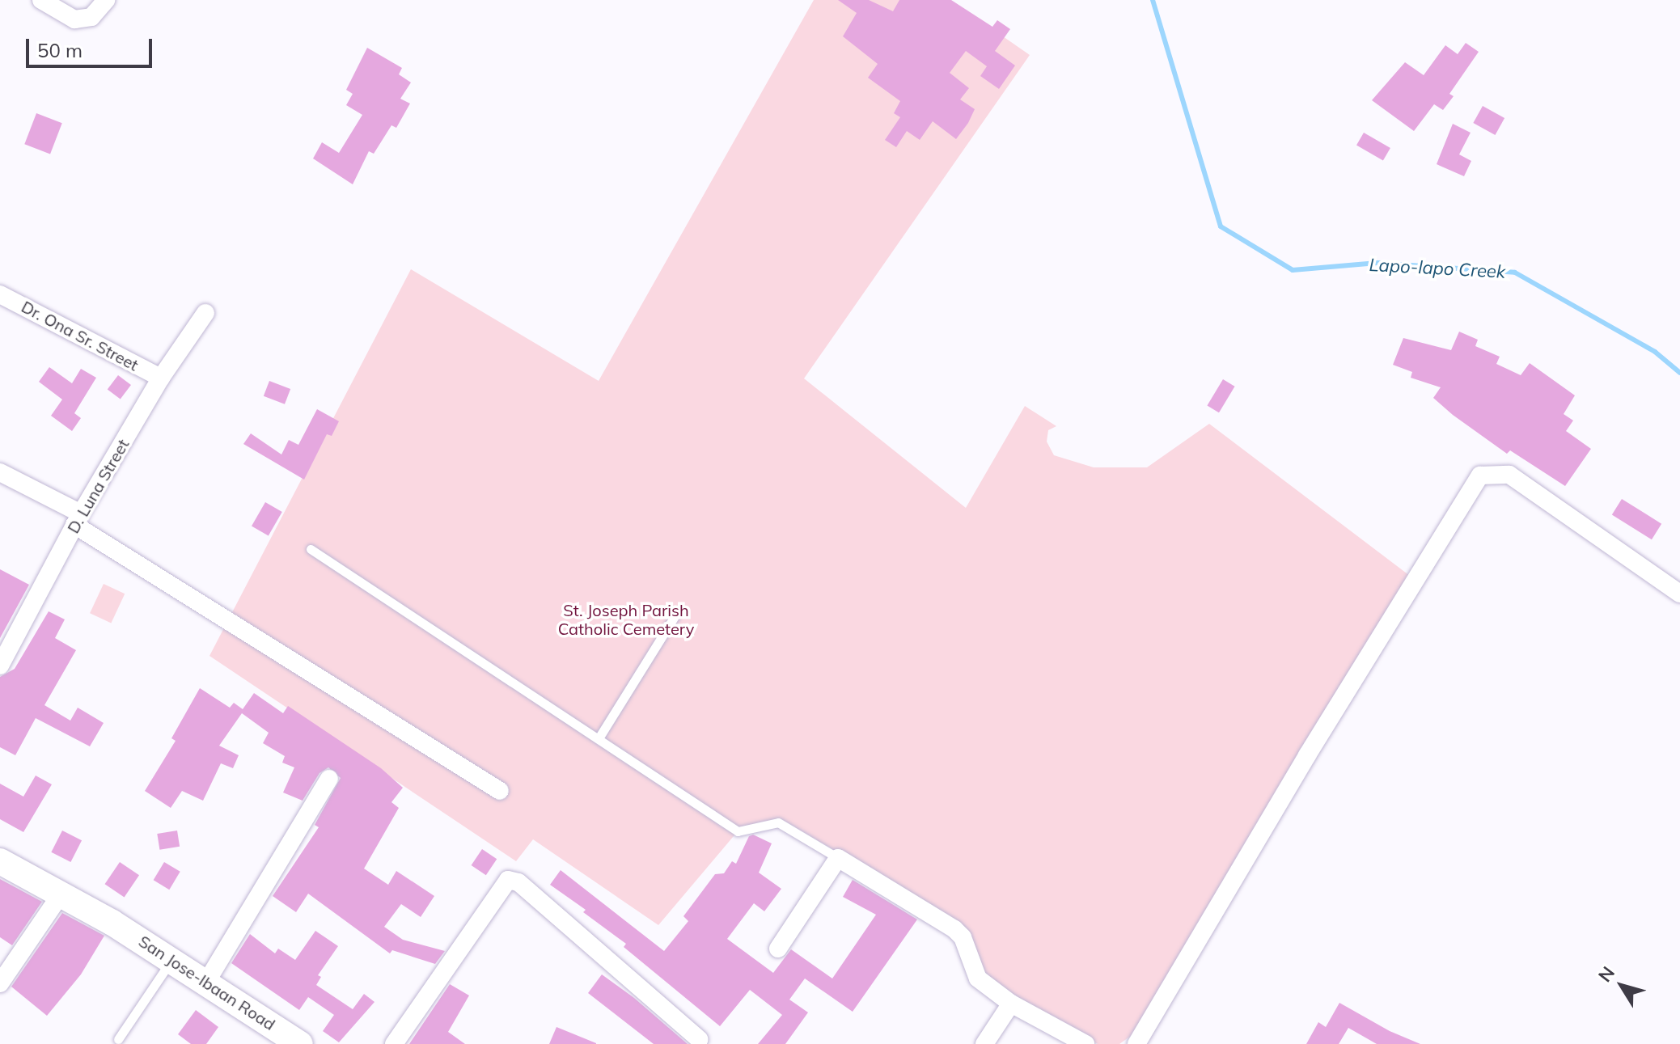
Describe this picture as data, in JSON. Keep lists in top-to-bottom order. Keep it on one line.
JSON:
{"streets":{"main road":["San Jose-Ibaan Road"],"street":["Dr. Ona Sr. Street","D. Luna Street"]},"crossings":[["Dr. Ona Sr. Street","D. Luna Street"]],"water":["Lapo-lapo Creek"],"parks":["St. Joseph Parish Catholic Cemetery"],"scale_bar":"50 m","north":"top left"}
